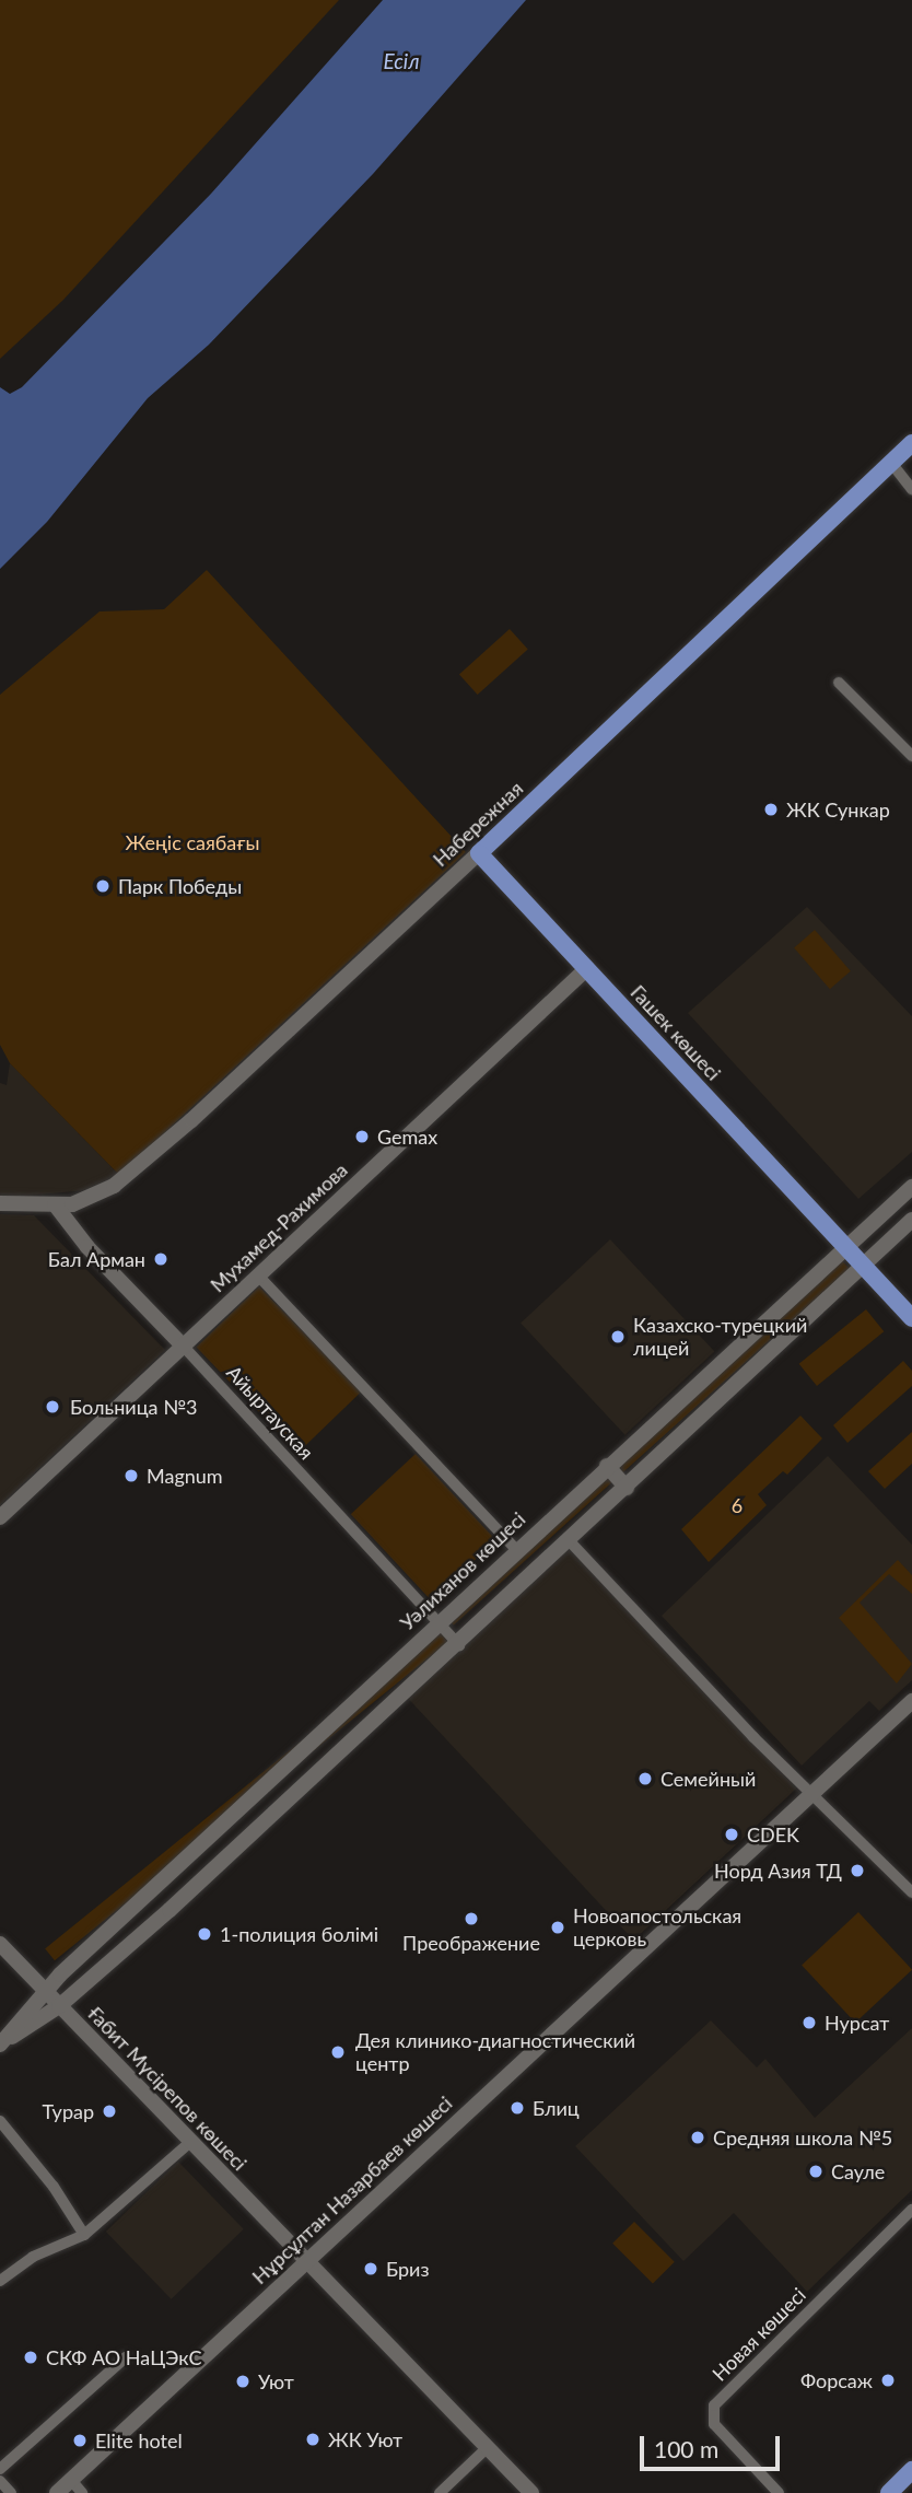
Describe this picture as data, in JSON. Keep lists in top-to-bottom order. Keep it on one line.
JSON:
{"streets":{"main road":["Набережная","Гашек көшесі","Мухамед-Рахимова","Айыртауская","Уәлиханов көшесі","Ғабит Мүсірепов көшесі","Нұрсұлтан Назарбаев көшесі"],"street":["Новая көшесі"]},"crossings":[["Набережная","Гашек көшесі"],["Набережная","Айыртауская"],["Гашек көшесі","Мухамед-Рахимова"],["Гашек көшесі","Уәлиханов көшесі"],["Мухамед-Рахимова","Айыртауская"],["Айыртауская","Уәлиханов көшесі"],["Уәлиханов көшесі","Ғабит Мүсірепов көшесі"],["Ғабит Мүсірепов көшесі","Нұрсұлтан Назарбаев көшесі"]],"water":["Есіл"],"parks":["Жеңіс саябағы","6"],"places":["ЖК Сункар","Парк Победы","Gemax","Бал Арман","Казахско-турецкий лицей","Больница №3","Magnum","Семейный","CDEK","Норд Азия ТД","Преображение","Новоапостольская церковь","1-полиция болiмi","Нурсат","Дея клинико-диагностический центр","Блиц","Турар","Средняя школа №5","Сауле","Бриз","СКФ АО НаЦЭкС","Форсаж","Уют","ЖК Уют","Elite hotel"],"scale_bar":"100 m"}
